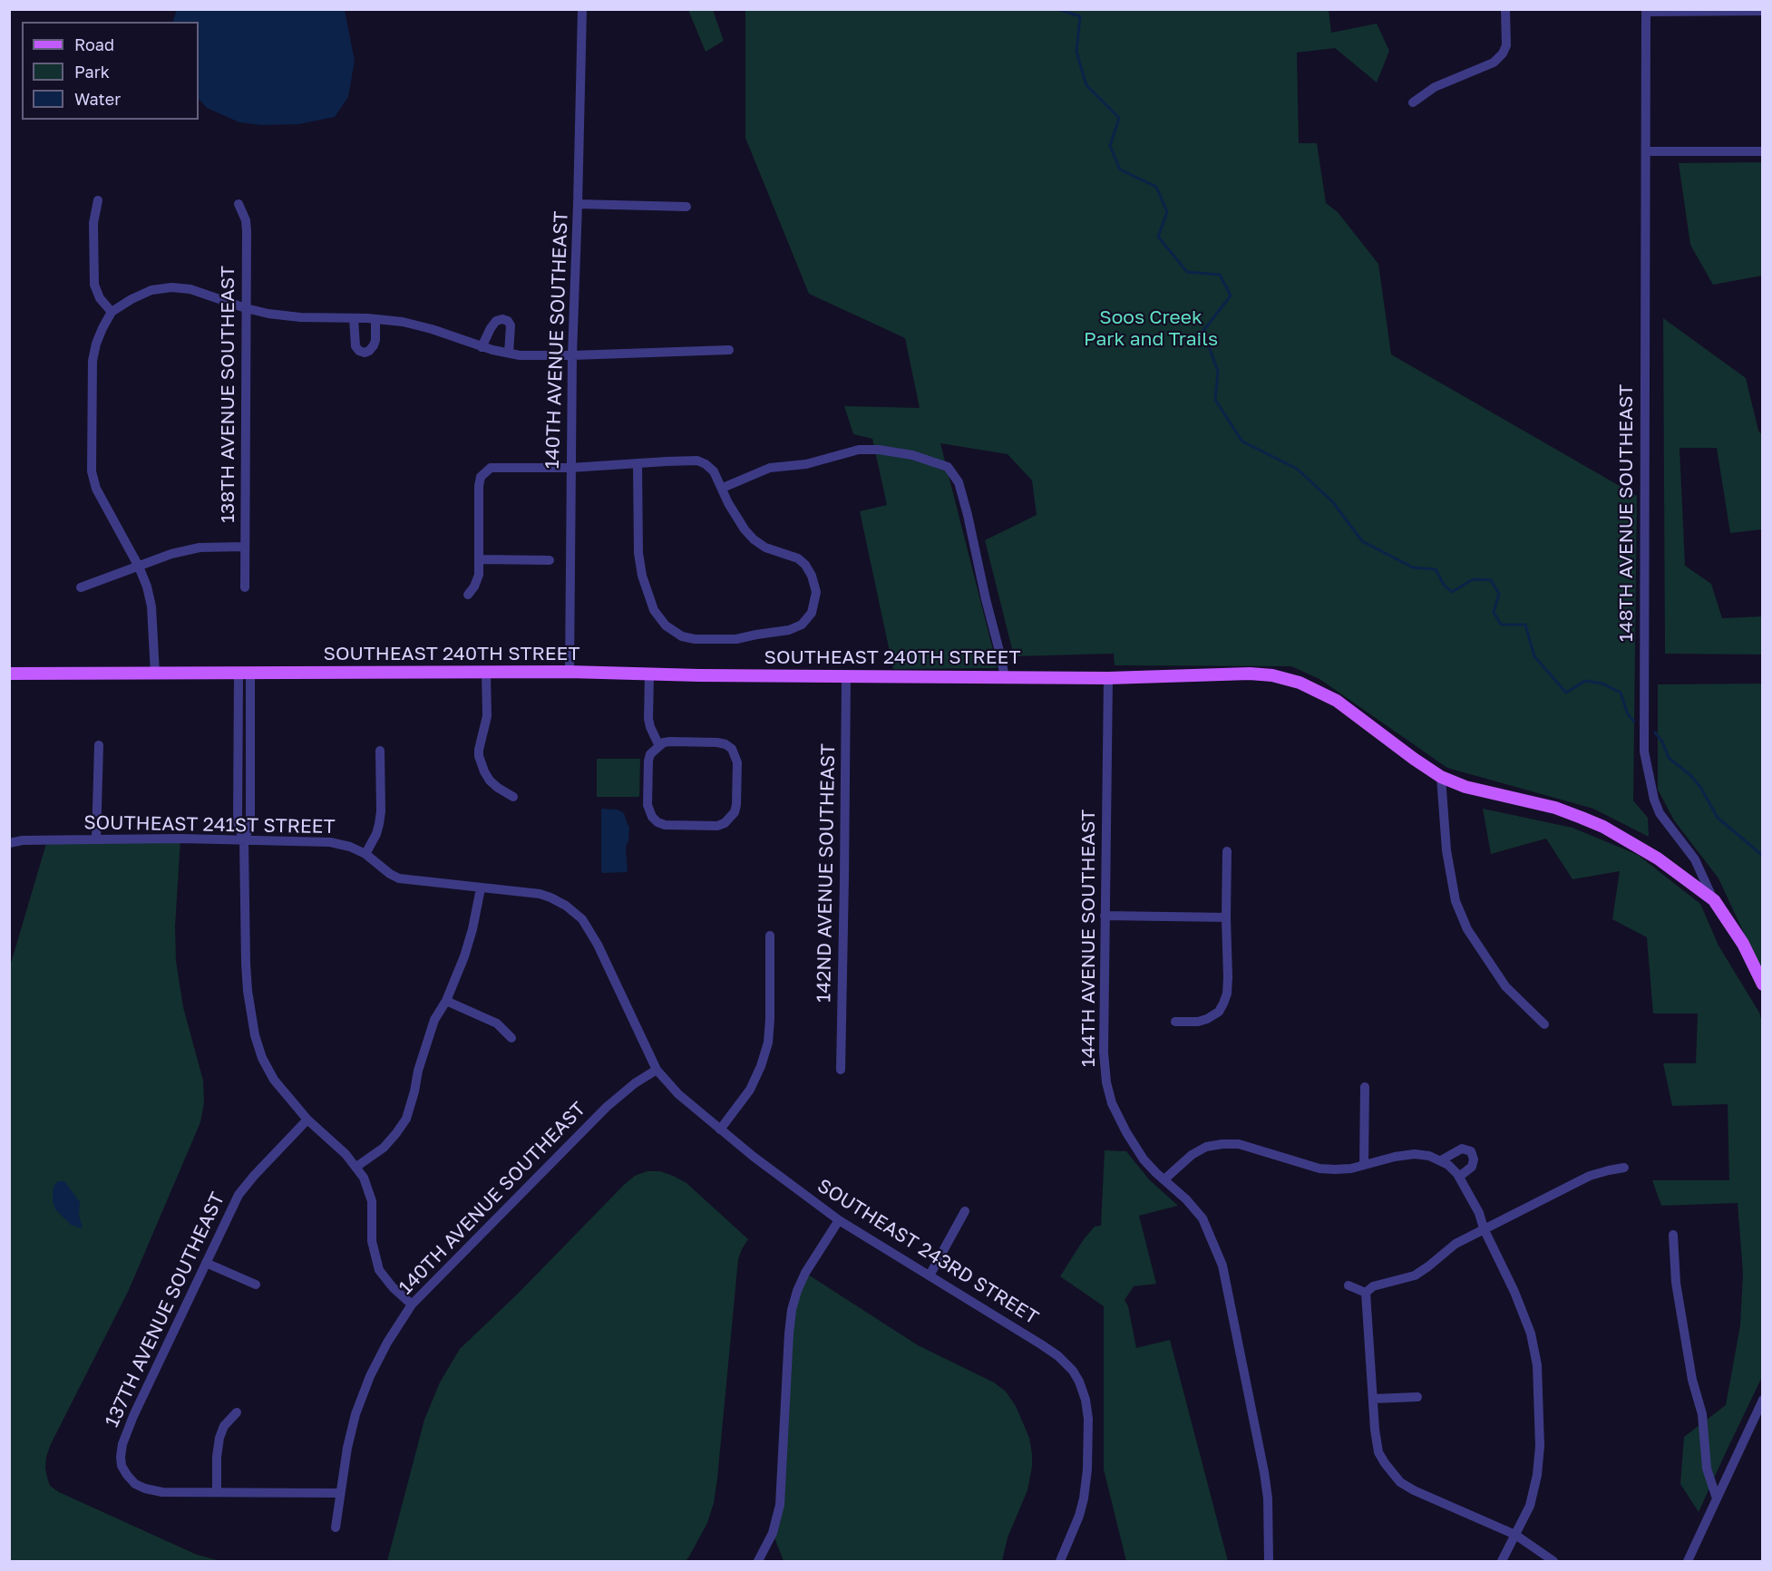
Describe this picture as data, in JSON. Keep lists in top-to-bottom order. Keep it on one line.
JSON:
{"streets":{"main road":["148TH AVENUE SOUTHEAST","SOUTHEAST 240TH STREET"],"street":["140TH AVENUE SOUTHEAST","138TH AVENUE SOUTHEAST","SOUTHEAST 241ST STREET","142ND AVENUE SOUTHEAST","144TH AVENUE SOUTHEAST","SOUTHEAST 243RD STREET","137TH AVENUE SOUTHEAST"]},"crossings":[["140TH AVENUE SOUTHEAST","SOUTHEAST 240TH STREET"],["140TH AVENUE SOUTHEAST","SOUTHEAST 241ST STREET"],["140TH AVENUE SOUTHEAST","SOUTHEAST 243RD STREET"],["148TH AVENUE SOUTHEAST","SOUTHEAST 240TH STREET"],["SOUTHEAST 240TH STREET","142ND AVENUE SOUTHEAST"],["SOUTHEAST 240TH STREET","144TH AVENUE SOUTHEAST"],["SOUTHEAST 241ST STREET","SOUTHEAST 243RD STREET"]],"parks":["Soos Creek Park and Trails"],"legend":["Road","Park","Water"]}
